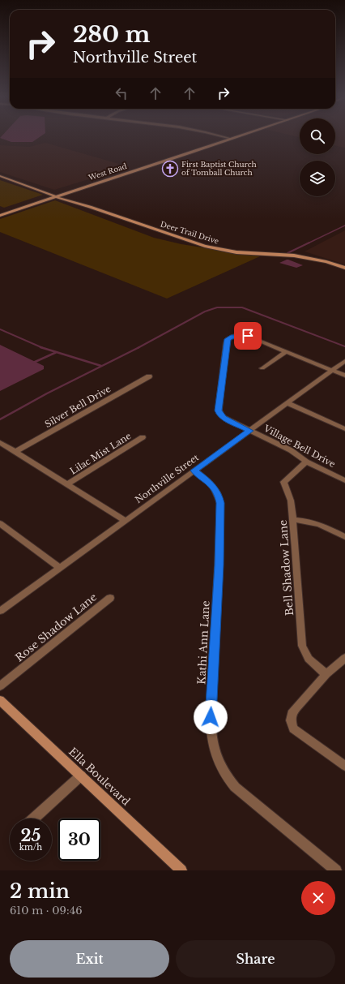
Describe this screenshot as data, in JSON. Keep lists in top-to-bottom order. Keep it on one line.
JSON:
{"streets":{"main road":["West Road","Deer Trail Drive","Ella Boulevard"],"street":["Silver Bell Drive","Village Bell Drive","Lilac Mist Lane","Northville Street","Bell Shadow Lane","Rose Shadow Lane","Kathi Ann Lane"]},"crossings":[["West Road","Deer Trail Drive"],["Village Bell Drive","Northville Street"],["Village Bell Drive","Bell Shadow Lane"],["Northville Street","Kathi Ann Lane"]],"places":{"church":["First Baptist Church of Tomball Church"]},"page":{"turn":["280 m","Northville Street"],"speed":"25 km/h","limit":"30","heading":["2 min","610 m · 09:46"],"buttons":["Exit","Share"]}}
